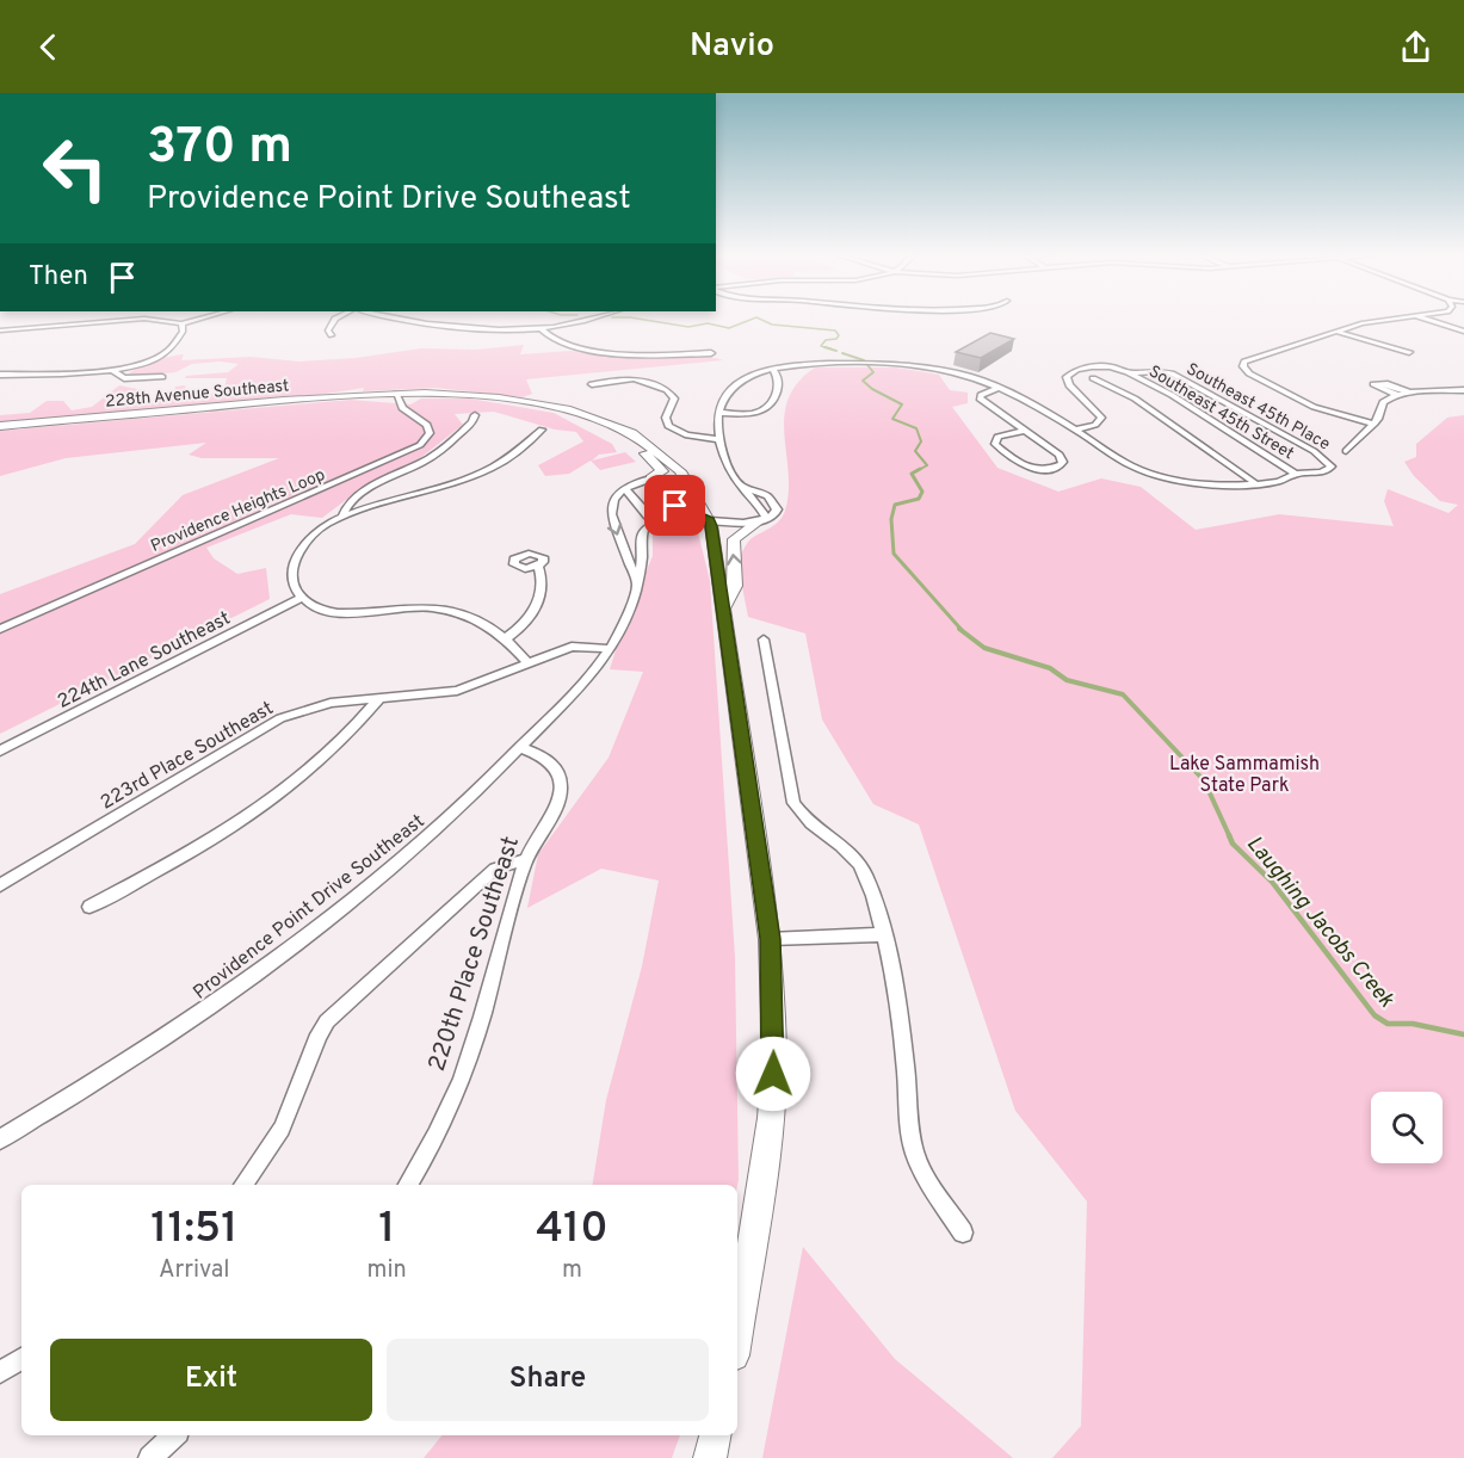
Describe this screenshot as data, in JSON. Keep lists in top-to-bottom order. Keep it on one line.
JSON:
{"streets":{"main road":["228th Avenue Southeast"],"street":["Southeast 45th Place","Southeast 45th Street","Providence Heights Loop","224th Lane Southeast","223rd Place Southeast","Providence Point Drive Southeast","220th Place Southeast"]},"crossings":[["228th Avenue Southeast","Providence Heights Loop"],["Southeast 45th Place","Southeast 45th Street"],["223rd Place Southeast","Providence Point Drive Southeast"],["Providence Point Drive Southeast","220th Place Southeast"]],"water":["Laughing Jacobs Creek"],"parks":["Lake Sammamish State Park"],"page":{"header":"Navio","turn":["370 m","Providence Point Drive Southeast"],"then":"Then","eta":["11:51","Arrival","1","min","410","m"],"buttons":["Exit","Share"]}}
